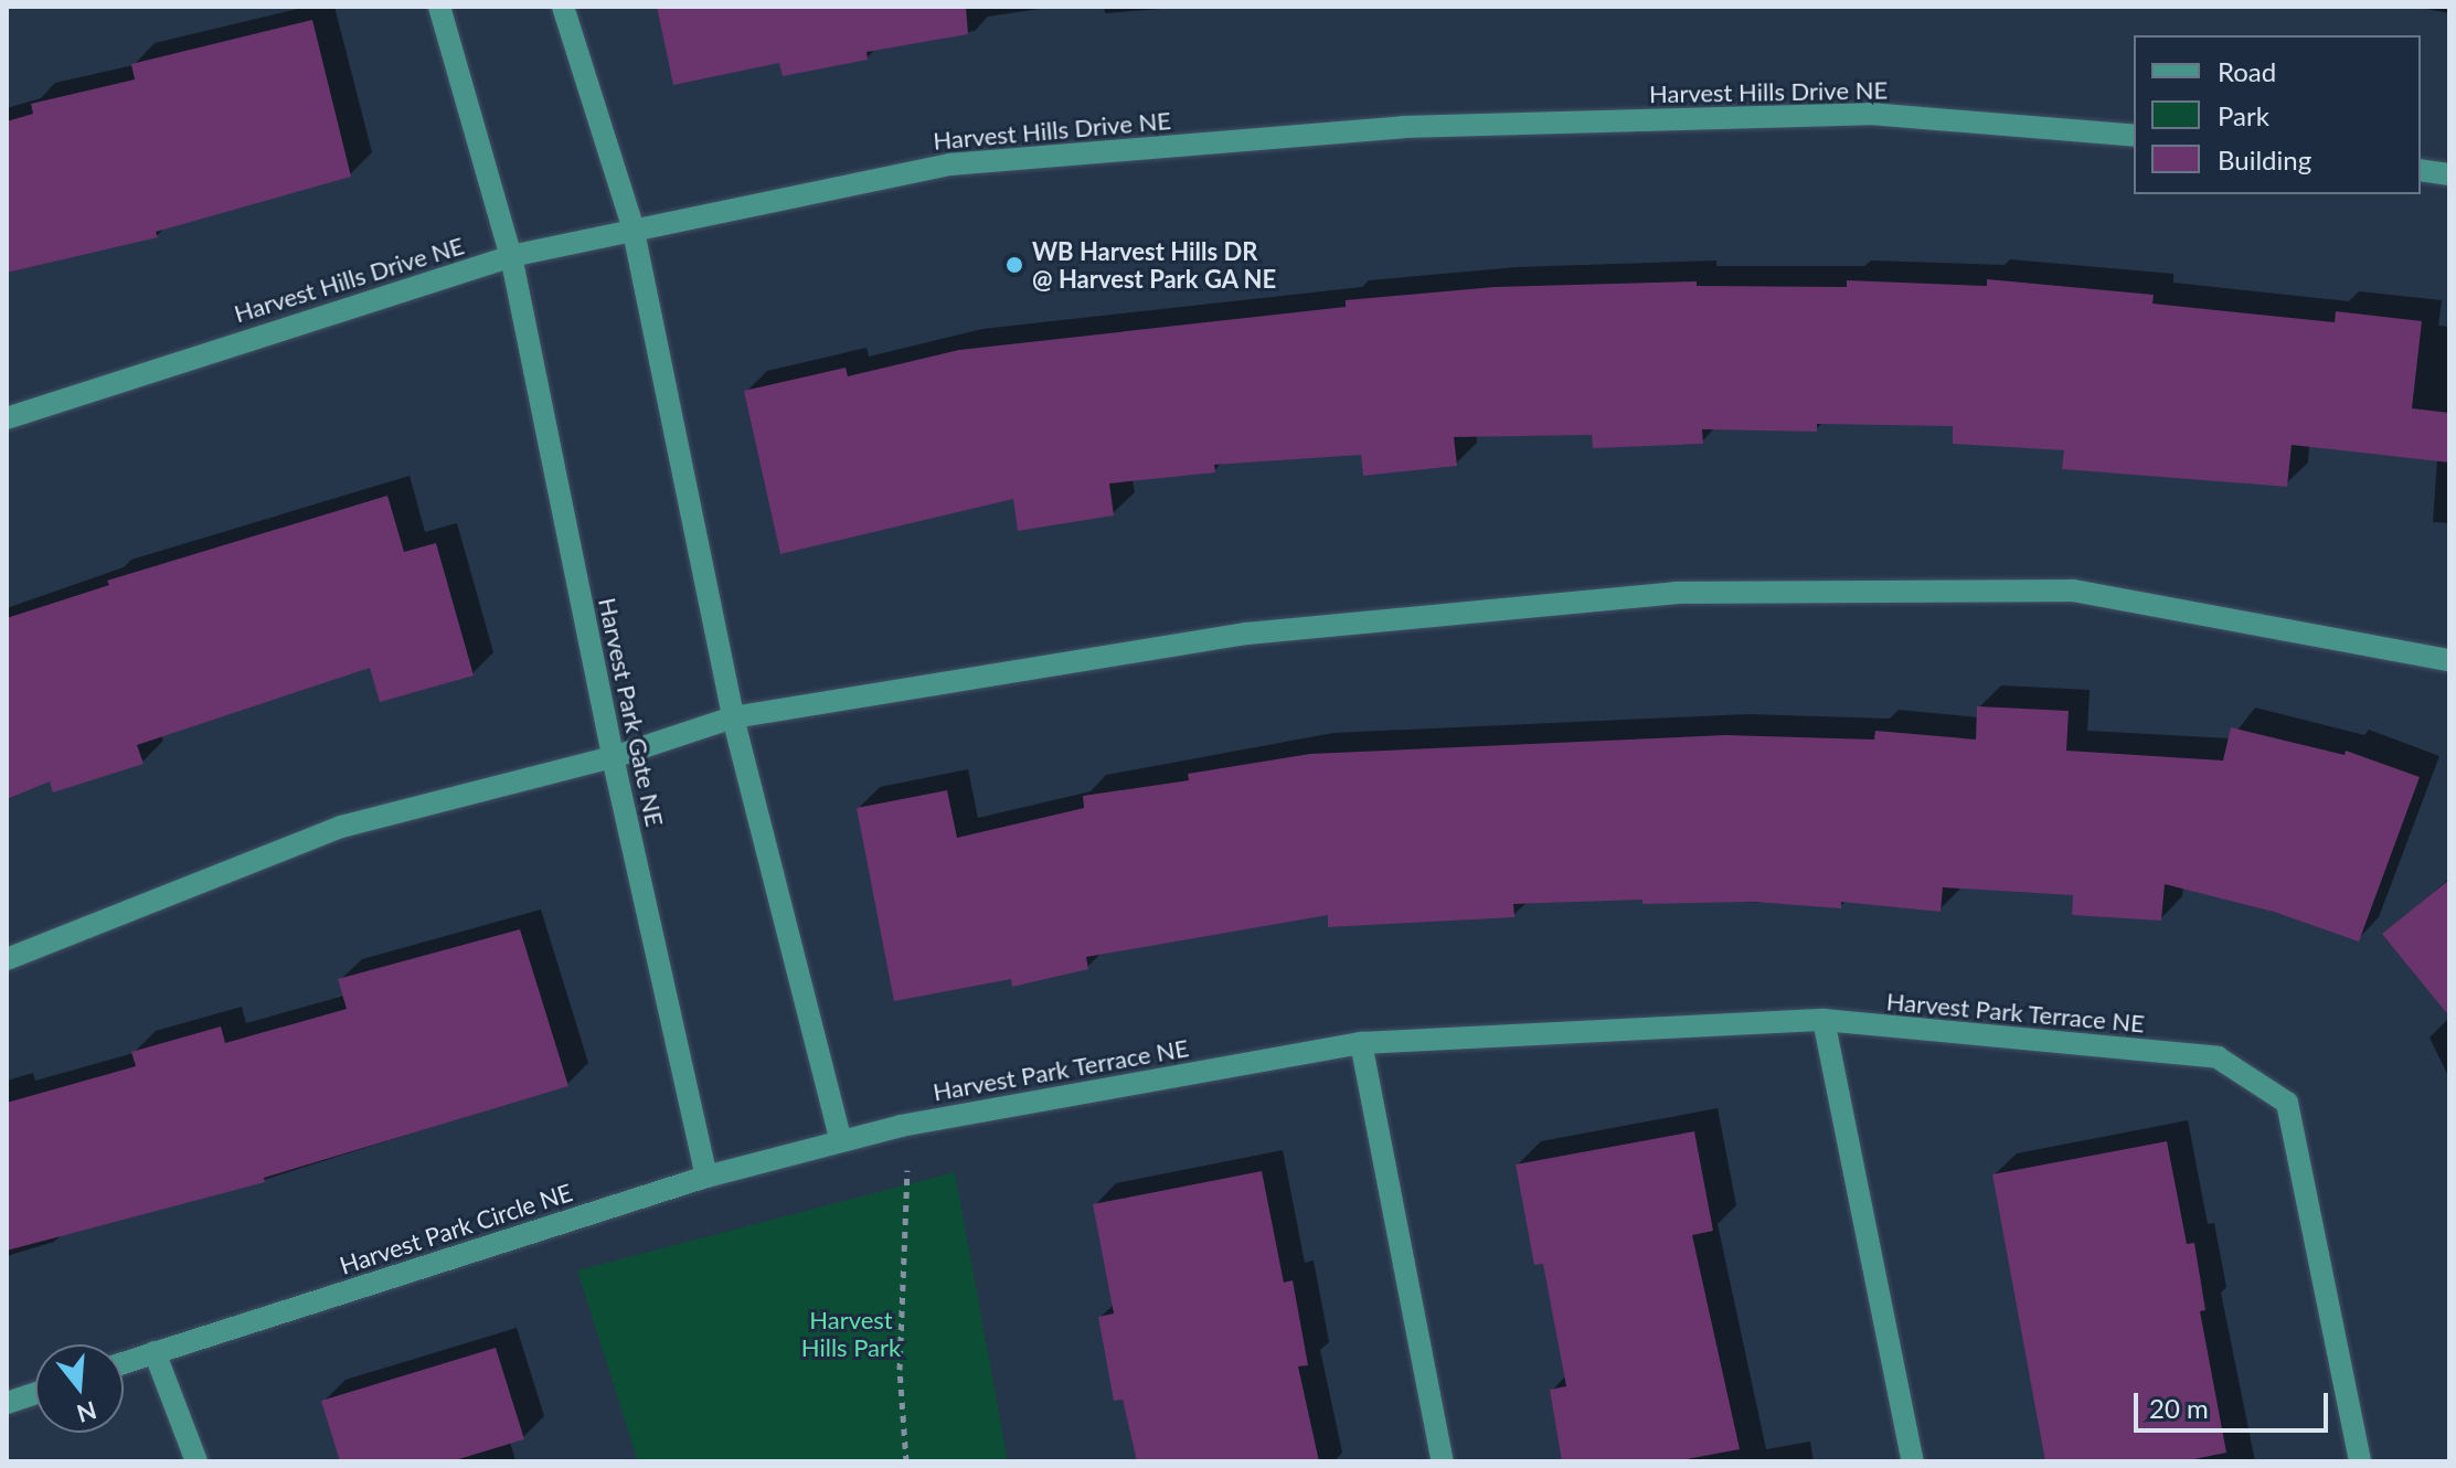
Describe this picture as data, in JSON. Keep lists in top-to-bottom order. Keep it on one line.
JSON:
{"streets":{"street":["Harvest Hills Drive NE","Harvest Park Gate NE","Harvest Park Terrace NE","Harvest Park Circle NE"]},"crossings":[["Harvest Hills Drive NE","Harvest Park Gate NE"],["Harvest Park Gate NE","Harvest Park Circle NE"],["Harvest Park Terrace NE","Harvest Park Circle NE"]],"parks":["Harvest Hills Park"],"places":["WB Harvest Hills DR @ Harvest Park GA NE"],"legend":["Road","Park","Building"],"scale_bar":"20 m","north":"bottom"}
